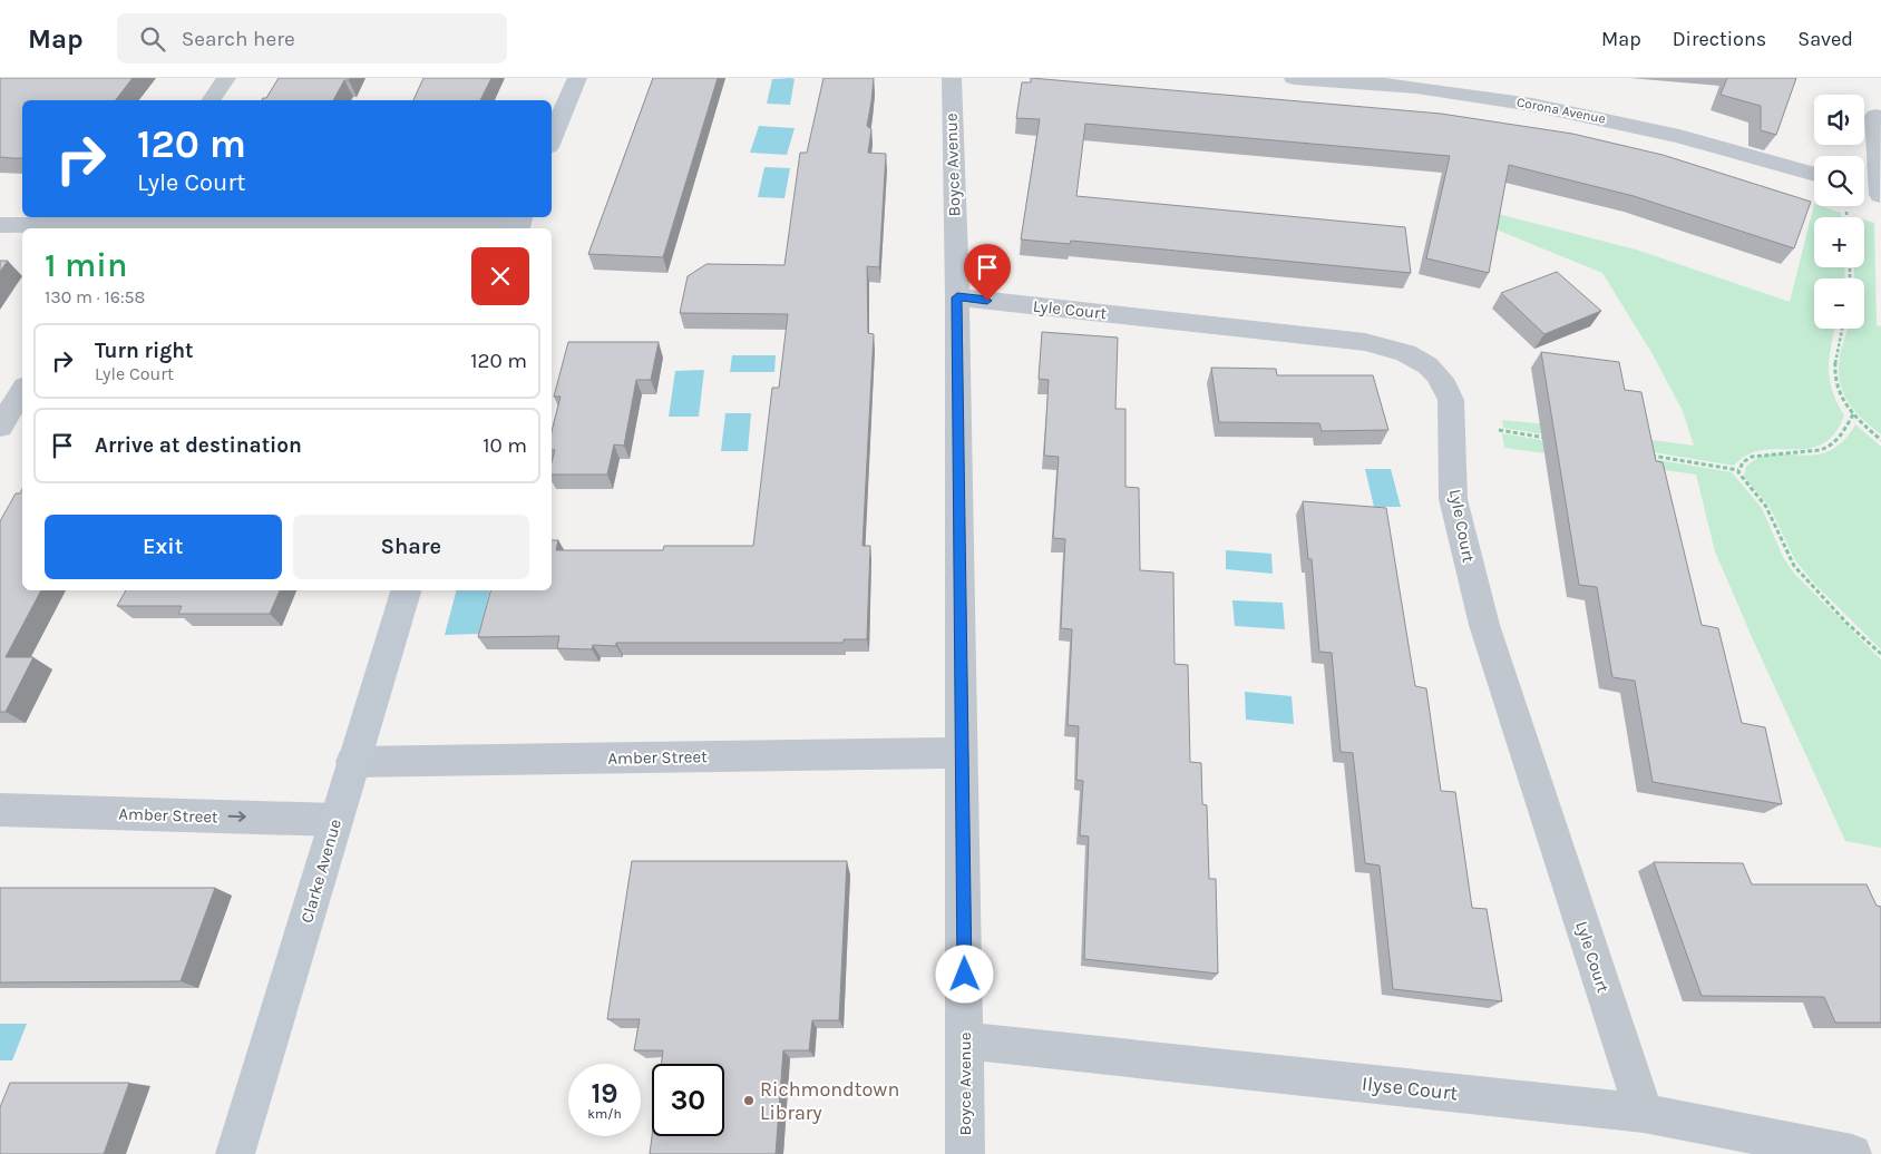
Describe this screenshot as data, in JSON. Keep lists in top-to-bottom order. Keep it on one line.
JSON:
{"streets":{"street":["Corona Avenue","Boyce Avenue","Lyle Court","Amber Street","Clarke Avenue","Ilyse Court"]},"crossings":[["Boyce Avenue","Lyle Court"],["Boyce Avenue","Amber Street"],["Boyce Avenue","Ilyse Court"],["Lyle Court","Ilyse Court"],["Amber Street","Clarke Avenue"]],"one_way":["Amber Street"],"places":["Richmondtown Library"],"page":{"header":"Map","search":"Search here","nav":["Map","Directions","Saved"],"map_buttons":["+","−"],"turn":["120 m","Lyle Court"],"heading":["1 min","130 m · 16:58"],"list":[{"name":"Turn right","note":"Lyle Court","value":"120 m"},{"name":"Arrive at destination","value":"10 m"}],"buttons":["Exit","Share"],"speed":"19 km/h","limit":"30"}}
